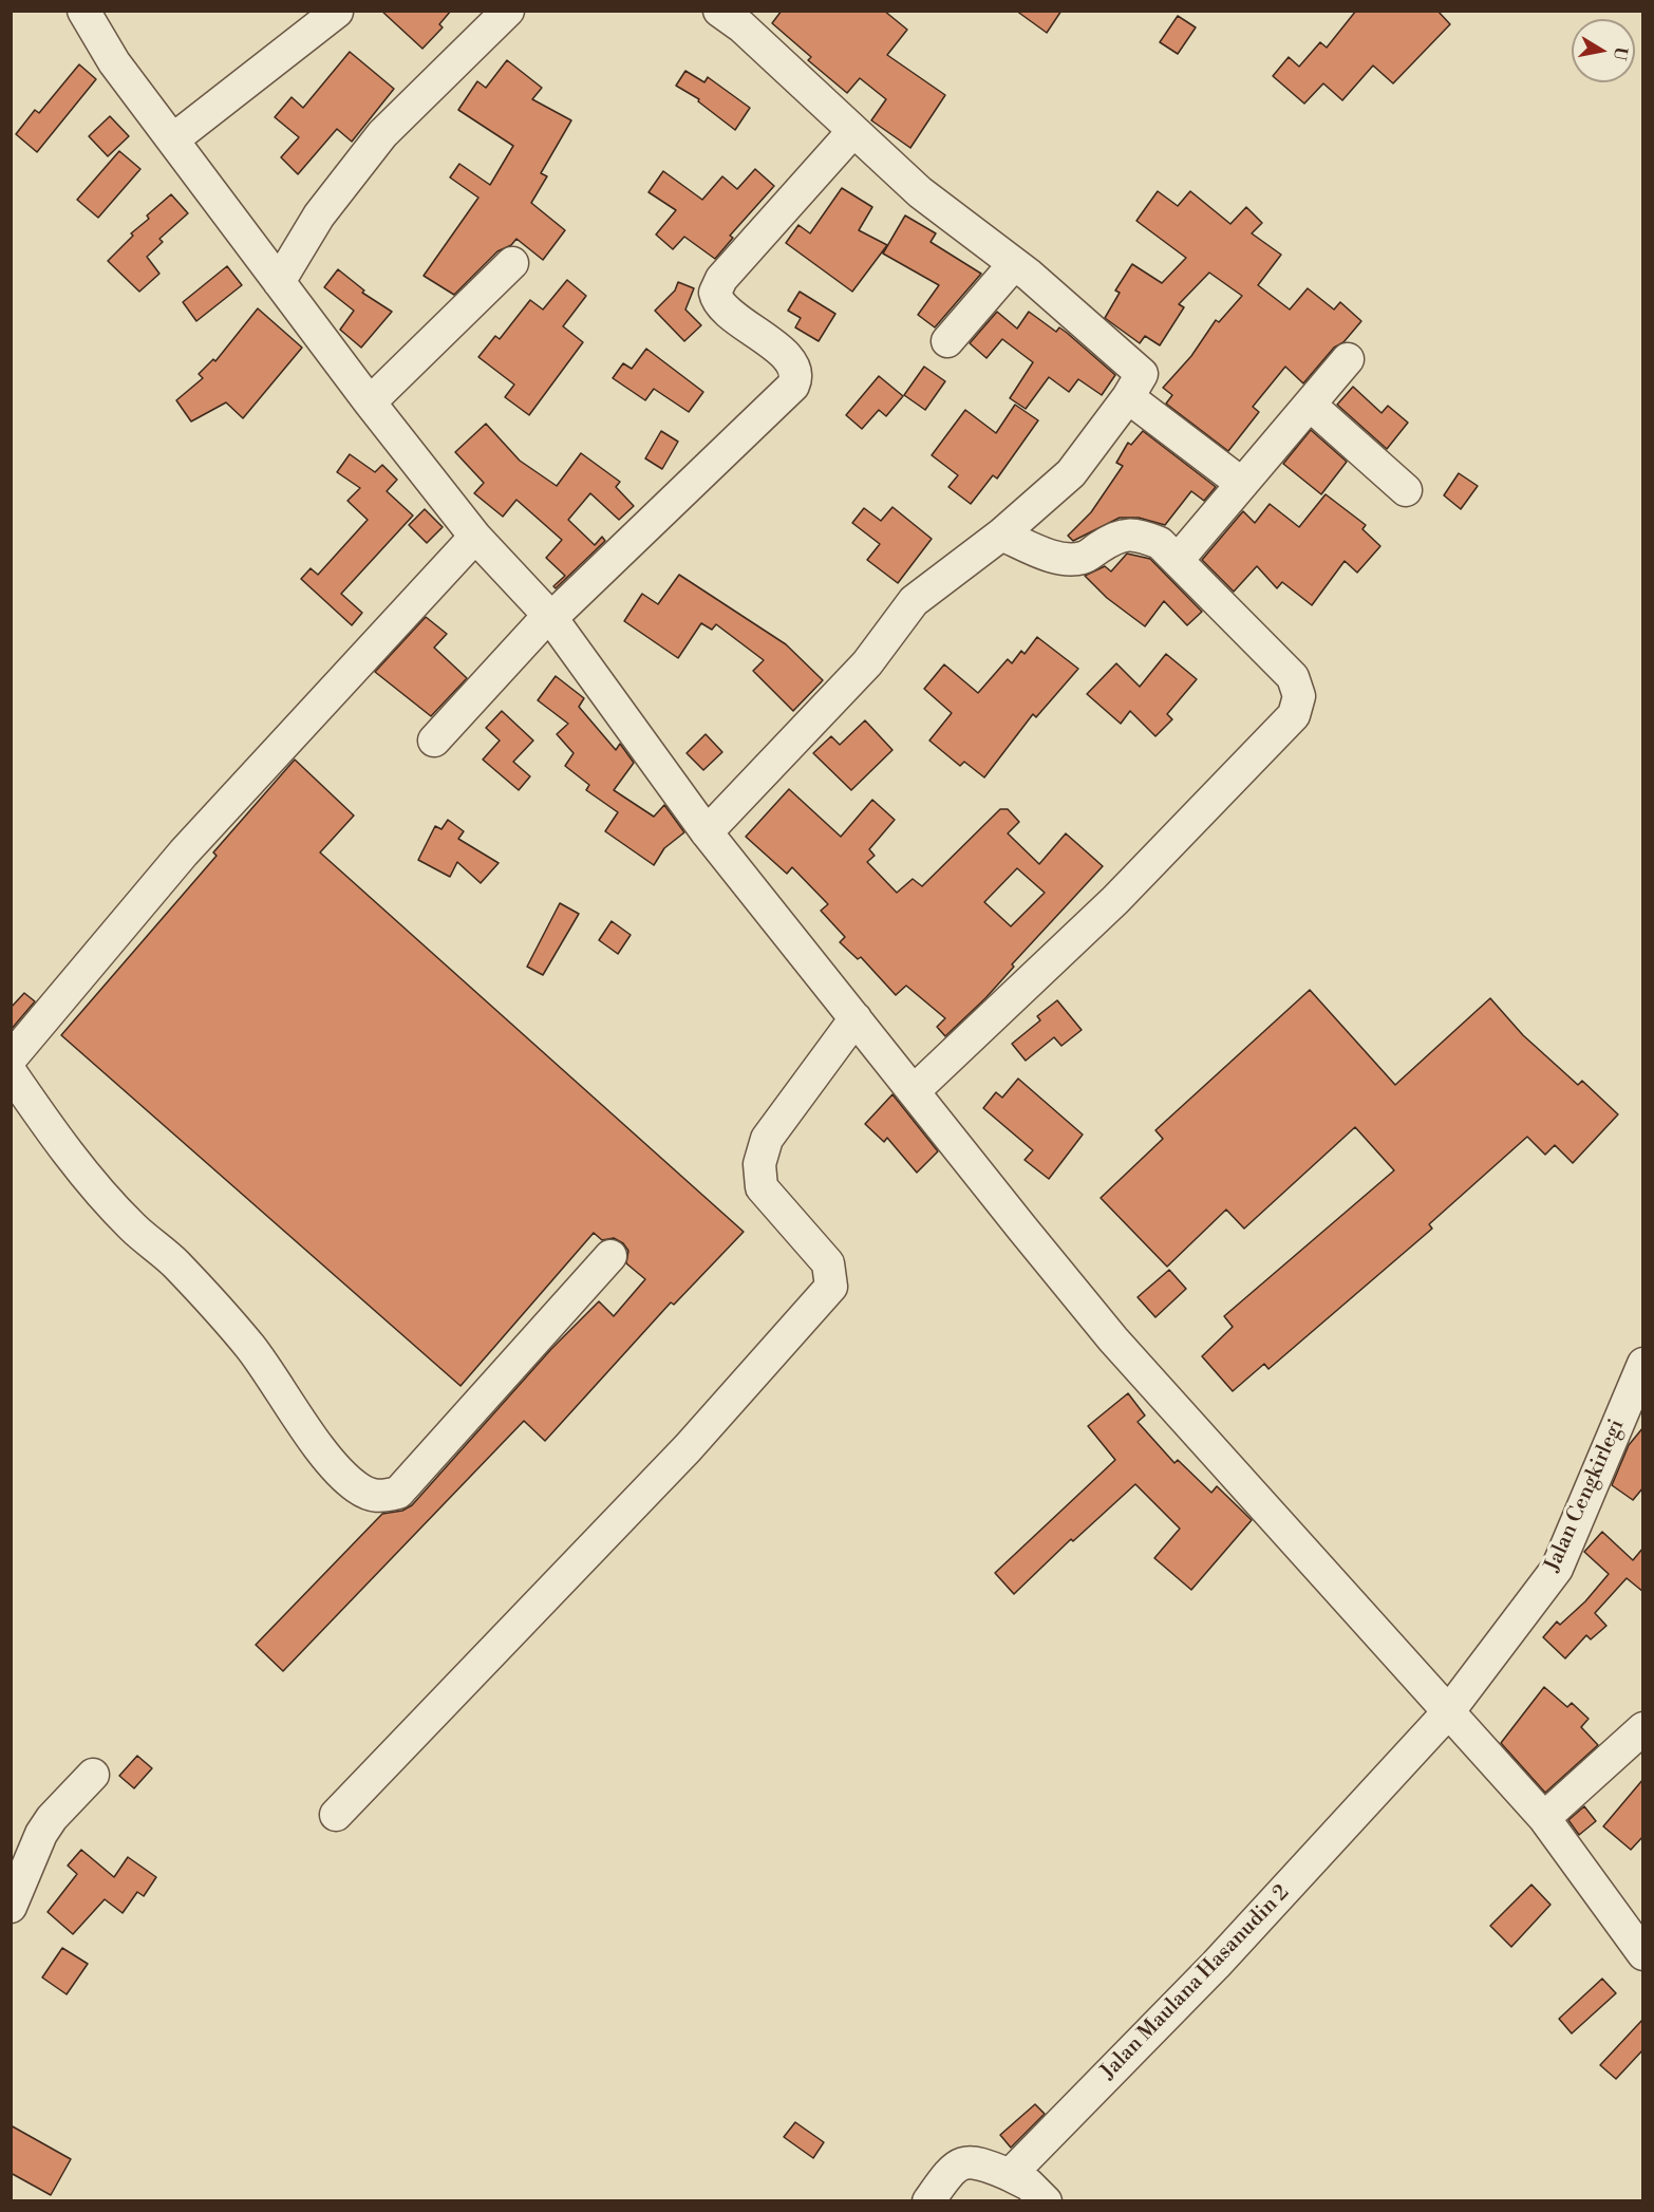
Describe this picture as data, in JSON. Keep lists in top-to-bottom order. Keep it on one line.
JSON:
{"streets":{"street":["Jalan Cengkirlegi","Jalan Maulana Hasanudin 2"]},"crossings":[["Jalan Cengkirlegi","Jalan Maulana Hasanudin 2"]],"north":"right"}
